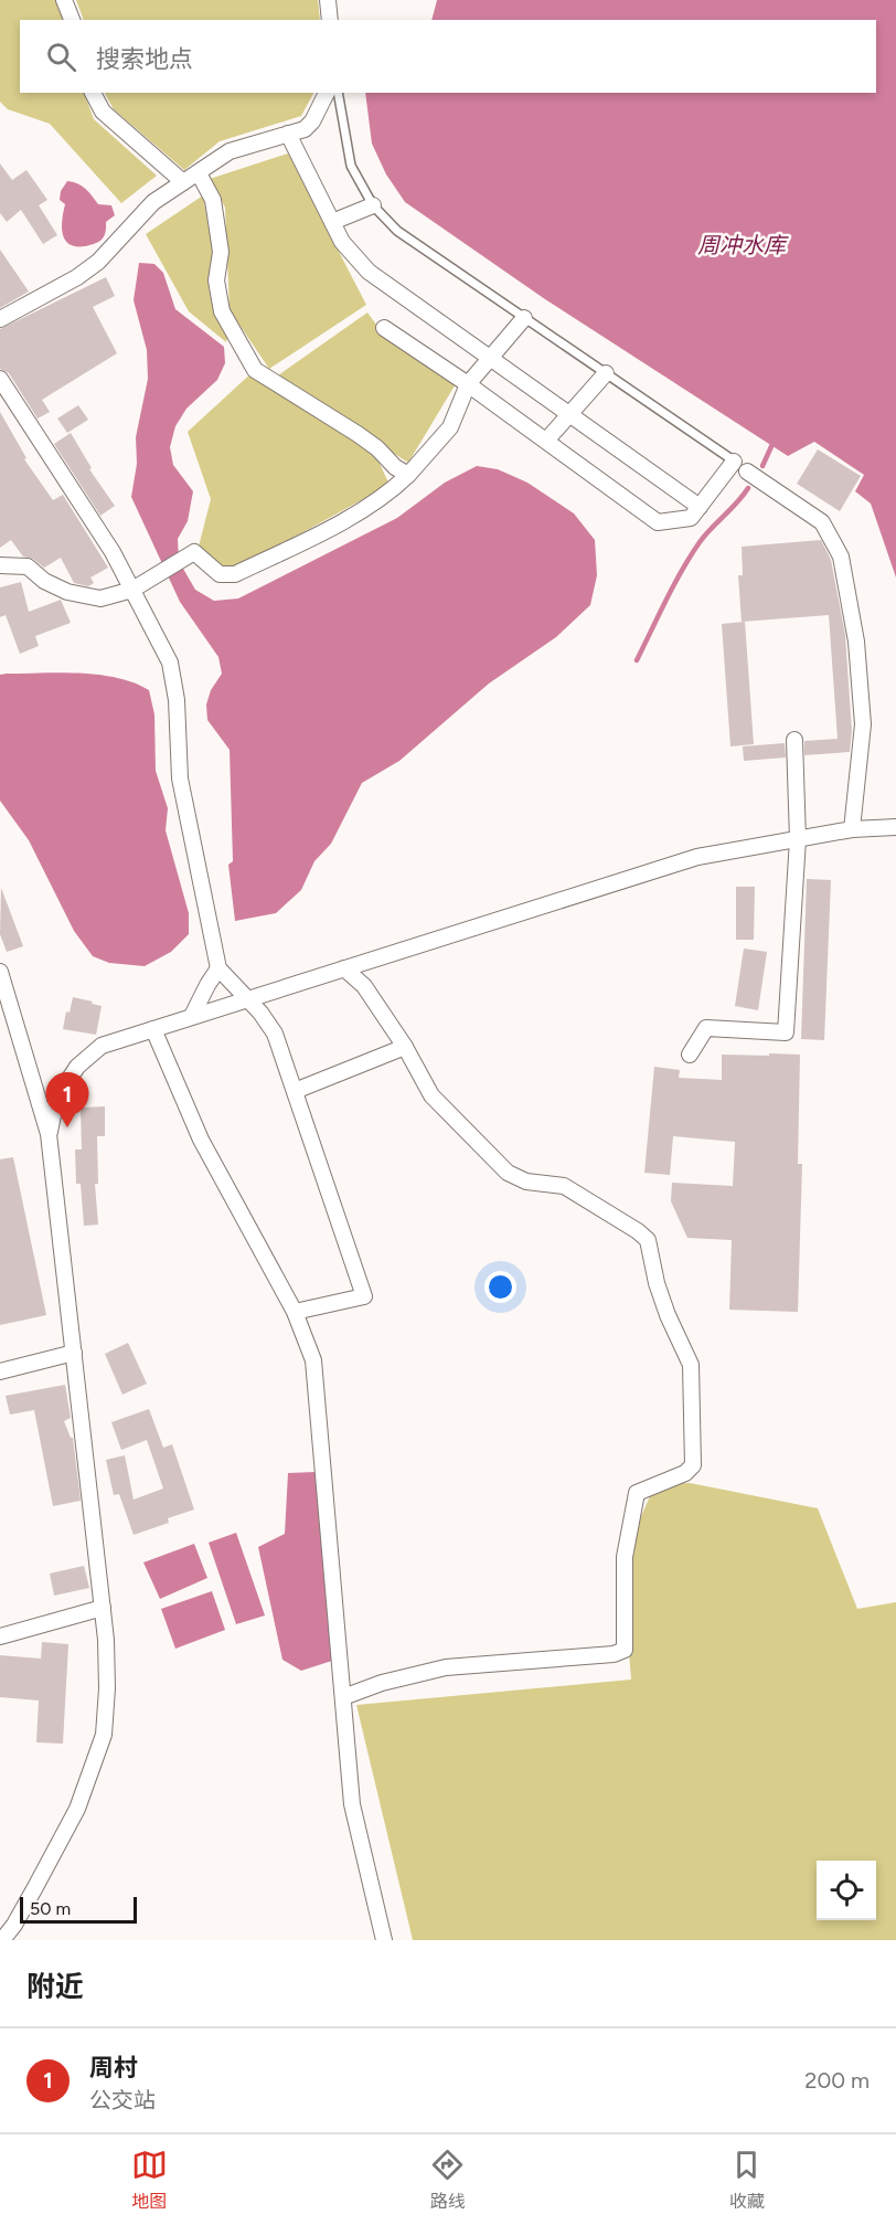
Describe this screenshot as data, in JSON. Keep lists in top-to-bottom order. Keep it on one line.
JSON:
{"water":["周冲水库"],"scale_bar":"50 m","page":{"search":"搜索地点","pins":"1","scale":"50 m","heading":"附近","list":[{"mark":"1","name":"周村","note":"公交站","value":"200 m"}],"nav":["地图","路线","收藏"]}}
